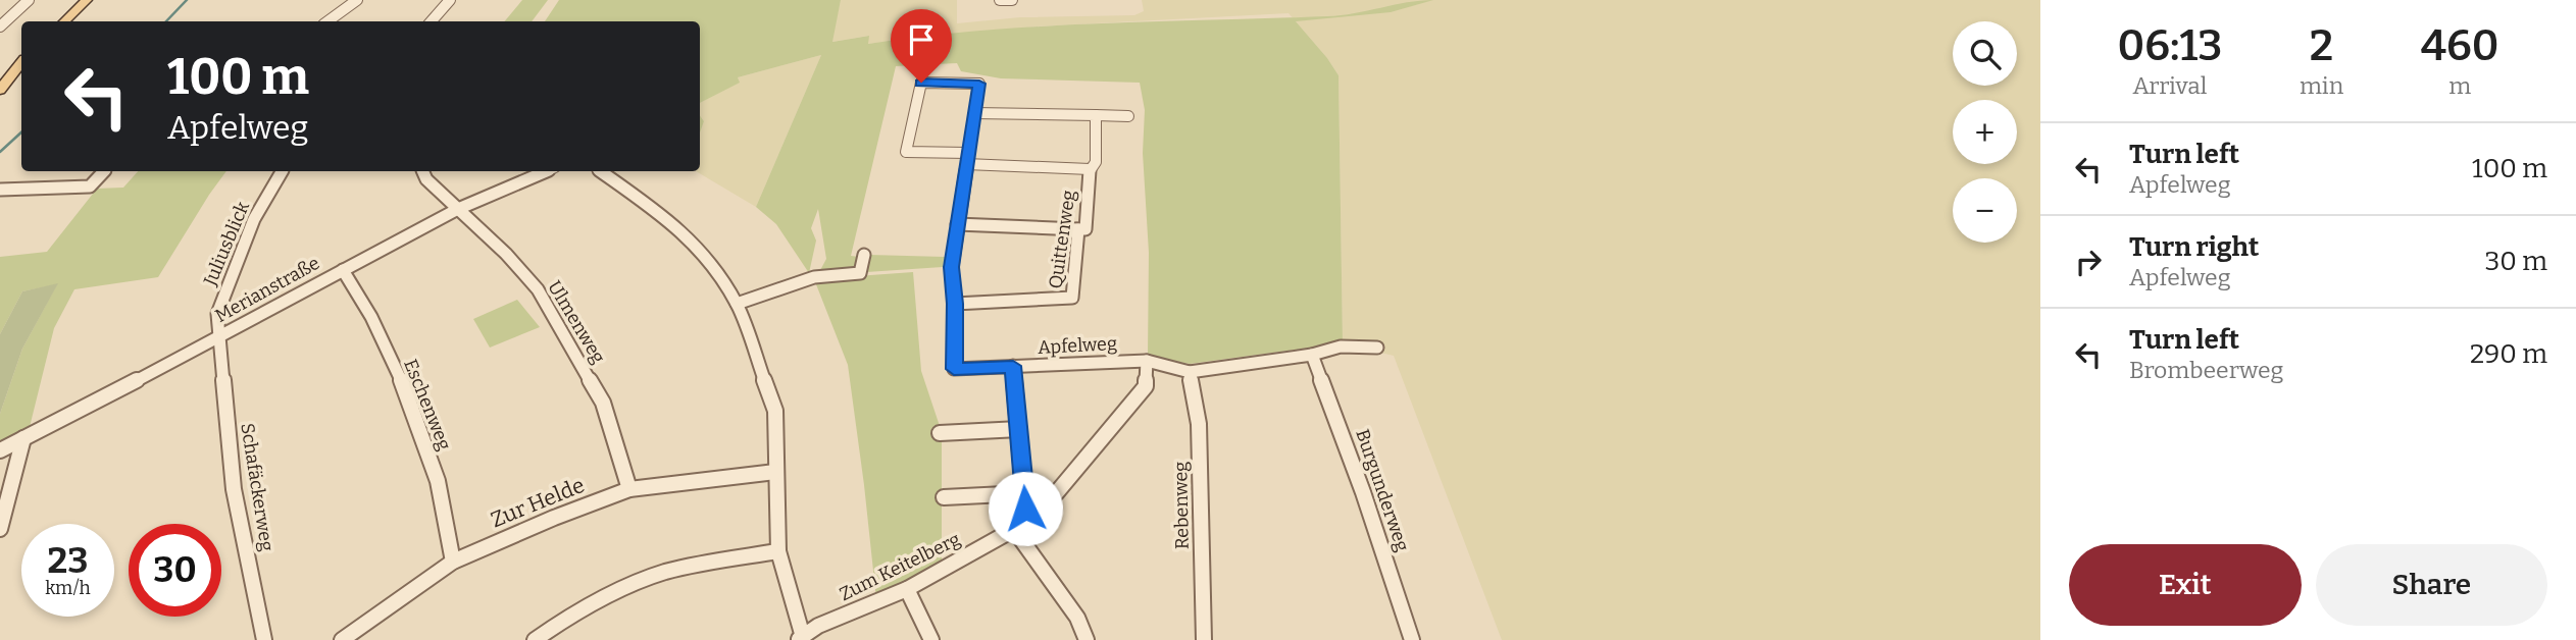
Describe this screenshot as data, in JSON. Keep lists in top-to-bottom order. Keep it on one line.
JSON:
{"streets":{"street":["Quittenweg","Juliusblick","Merianstraße","Ulmenweg","Apfelweg","Eschenweg","Schafäckerweg","Burgunderweg","Zur Helde","Rebenweg","Zum Keitelberg"]},"crossings":[["Quittenweg","Apfelweg"],["Juliusblick","Merianstraße"],["Juliusblick","Schafäckerweg"],["Merianstraße","Ulmenweg"],["Merianstraße","Eschenweg"],["Merianstraße","Schafäckerweg"],["Ulmenweg","Zur Helde"],["Apfelweg","Rebenweg"],["Apfelweg","Zum Keitelberg"],["Eschenweg","Zur Helde"]],"page":{"eta":["06:13","Arrival","2","min","460","m"],"map_buttons":["+","−"],"turn":["100 m","Apfelweg"],"list":[{"name":"Turn left","note":"Apfelweg","value":"100 m"},{"name":"Turn right","note":"Apfelweg","value":"30 m"},{"name":"Turn left","note":"Brombeerweg","value":"290 m"}],"speed":"23 km/h","limit":"30","buttons":["Exit","Share"]}}
